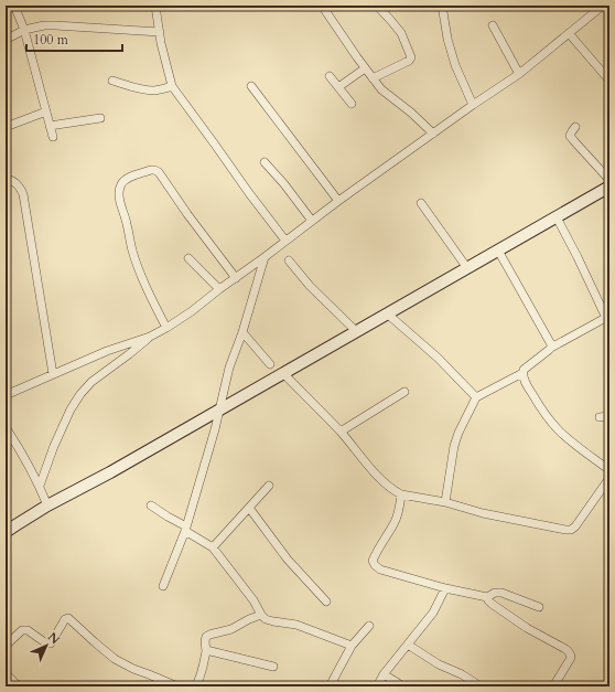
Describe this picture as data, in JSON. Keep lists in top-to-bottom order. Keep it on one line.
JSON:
{"scale_bar":"100 m","north":"top right"}
